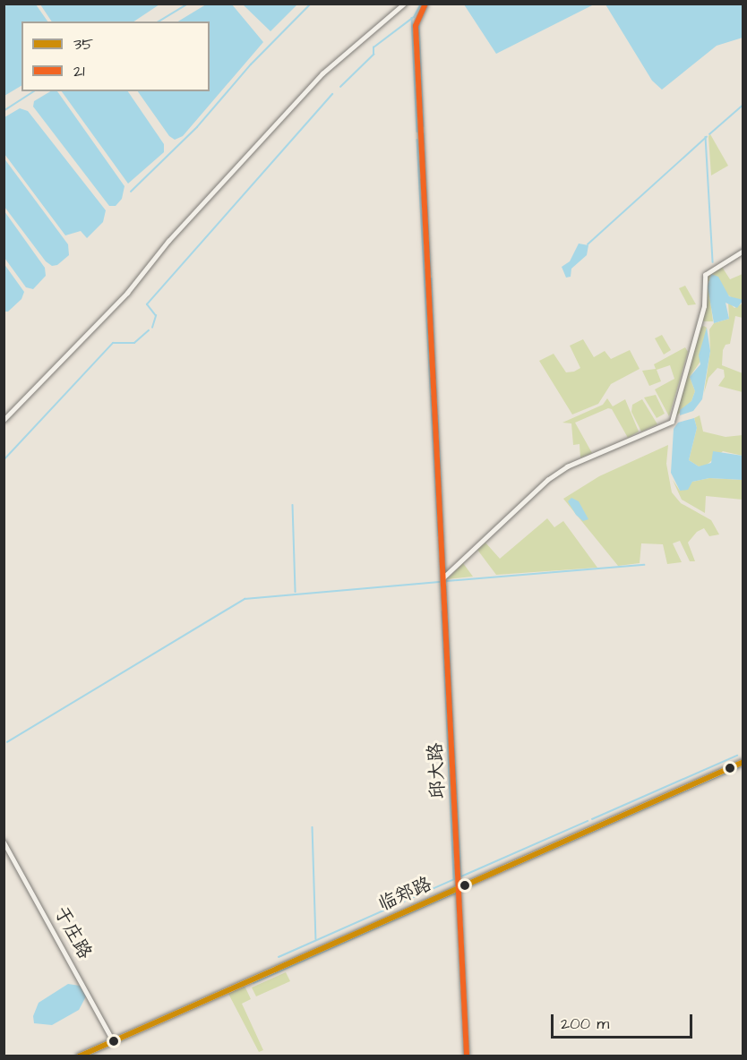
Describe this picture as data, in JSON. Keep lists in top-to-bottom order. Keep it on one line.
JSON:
{"streets":{"main road":["临郑路"],"street":["邱大路","于庄路"]},"crossings":[["邱大路","临郑路"],["临郑路","于庄路"]],"lines":["transit line 21","transit line 35"],"legend":["35","21"],"scale_bar":"200 m"}
